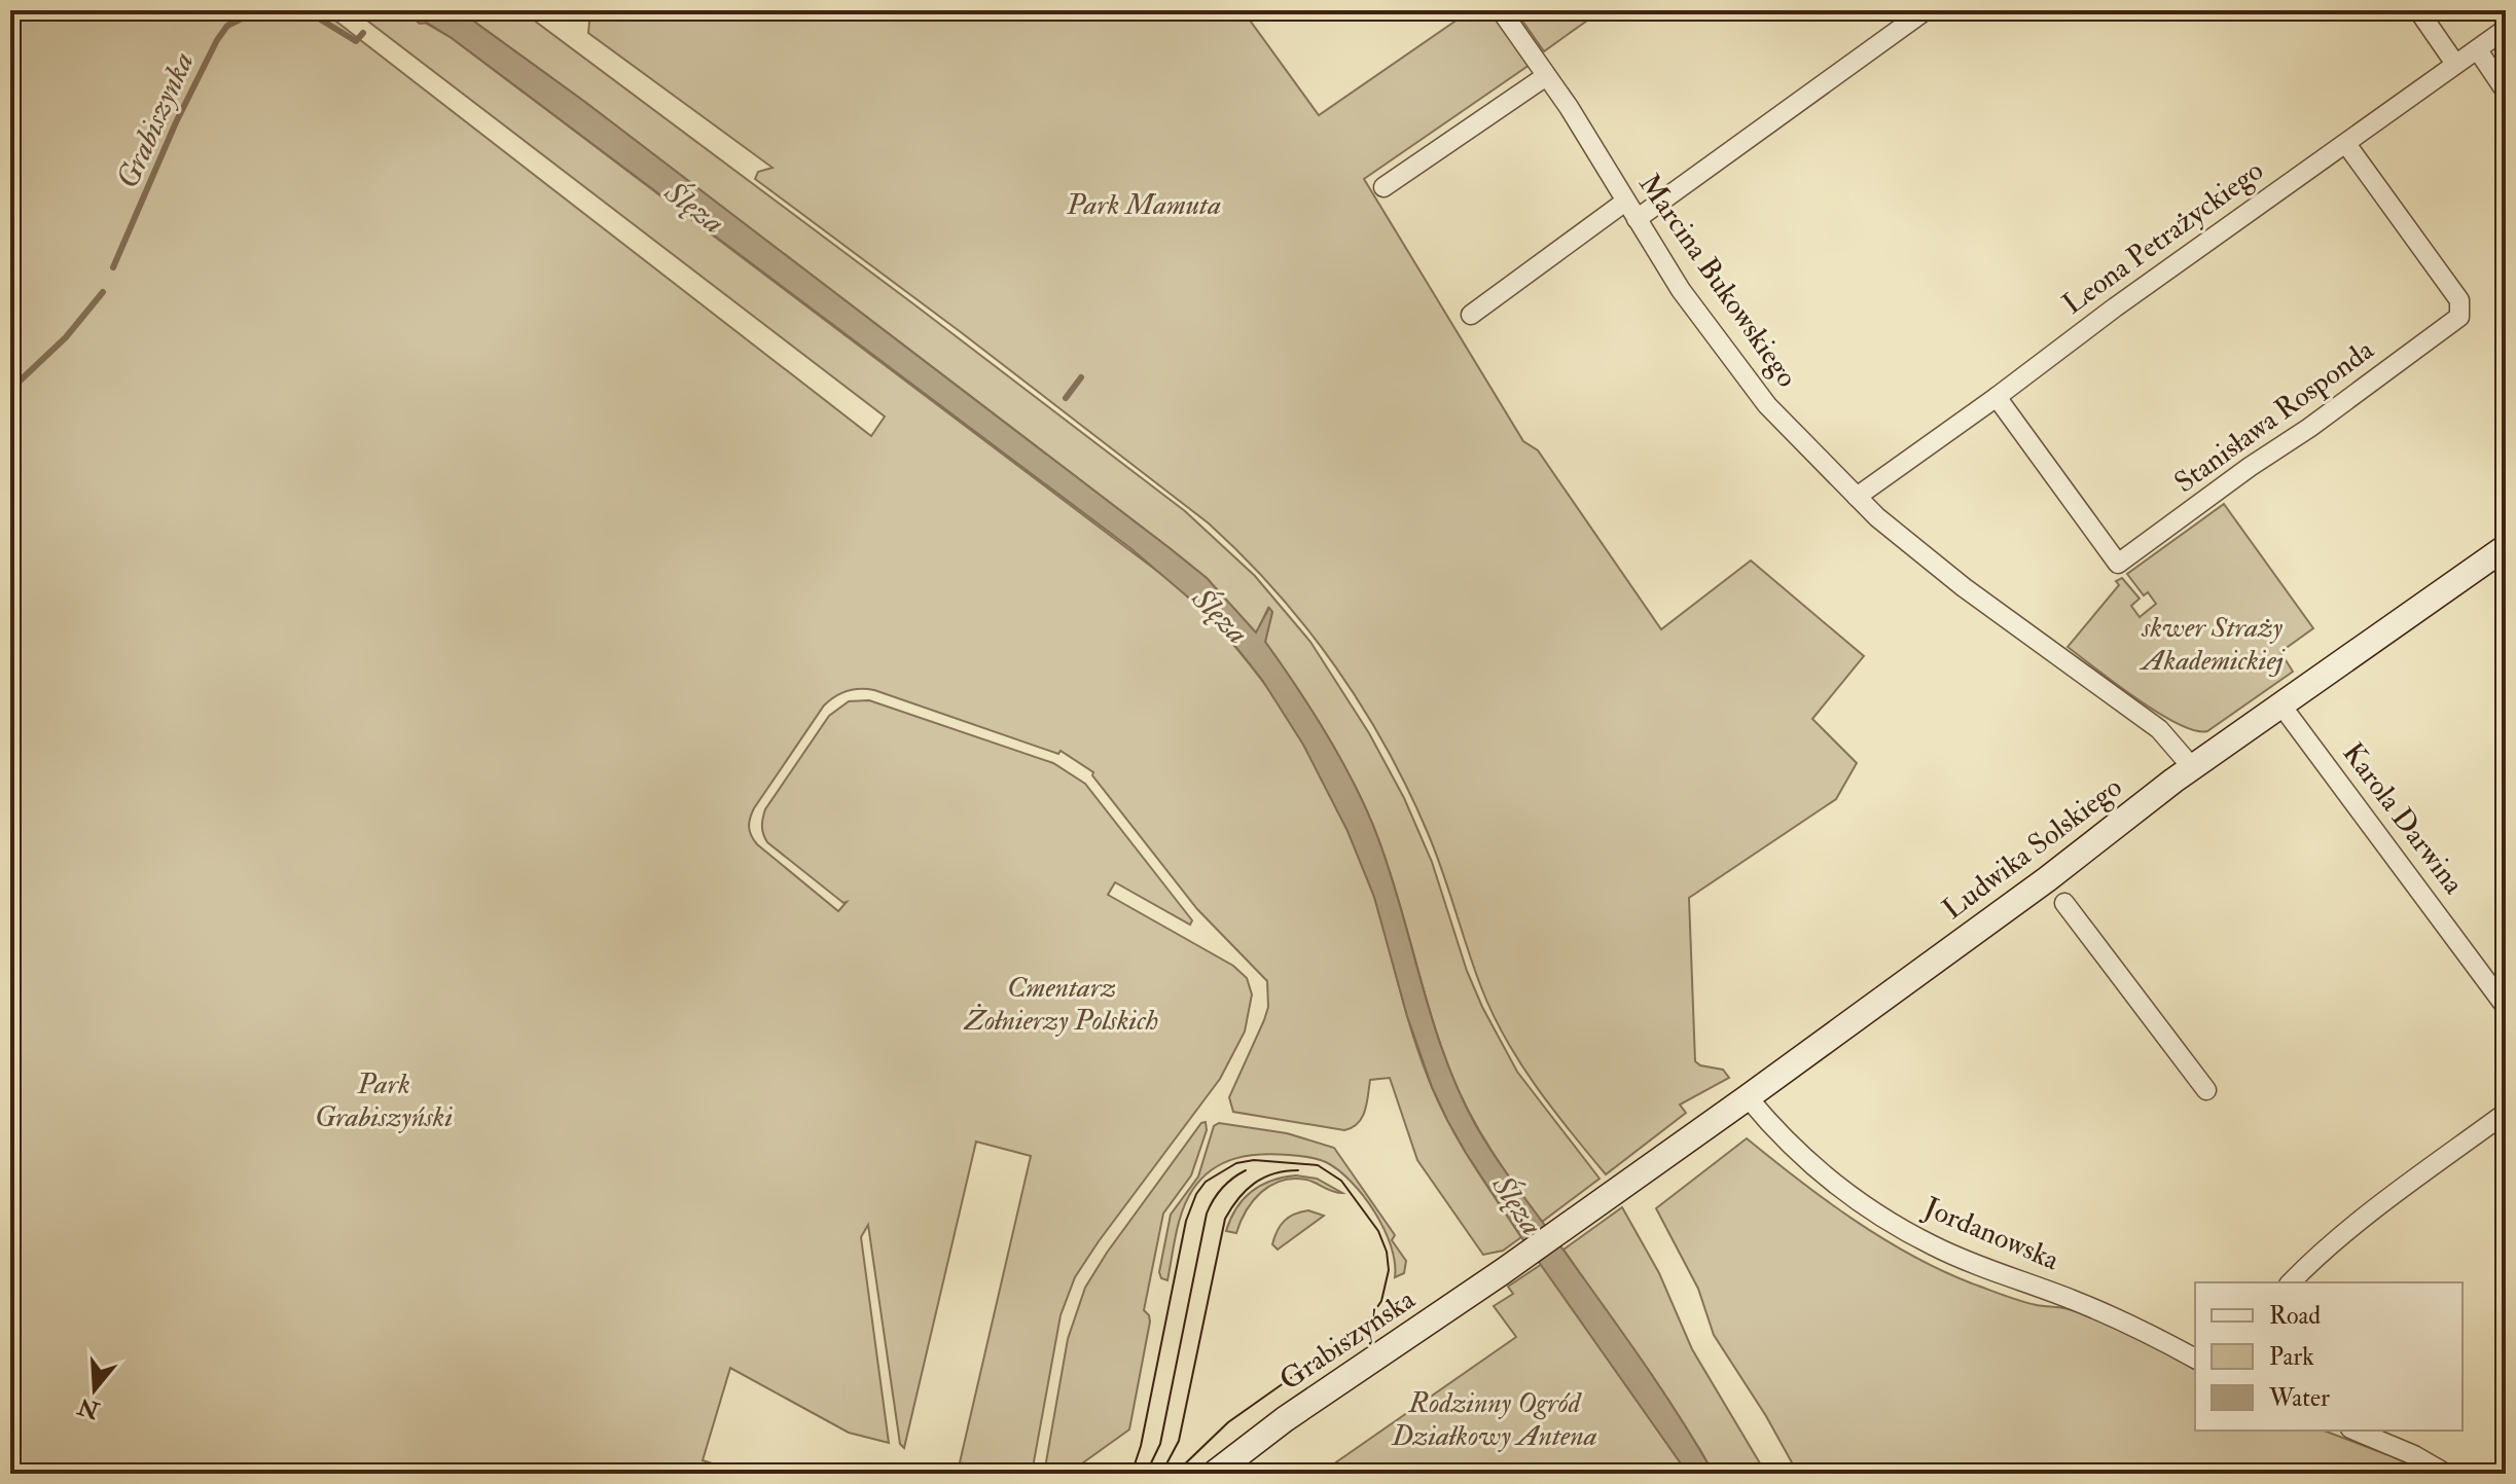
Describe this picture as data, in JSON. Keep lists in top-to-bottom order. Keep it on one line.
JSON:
{"streets":{"main road":["Ludwika Solskiego","Grabiszyńska"],"street":["Leona Petrażyckiego","Marcina Bukowskiego","Stanisława Rosponda","Karola Darwina","Jordanowska"]},"crossings":[["Leona Petrażyckiego","Marcina Bukowskiego"],["Leona Petrażyckiego","Stanisława Rosponda"],["Marcina Bukowskiego","Ludwika Solskiego"],["Karola Darwina","Ludwika Solskiego"],["Ludwika Solskiego","Jordanowska"],["Ludwika Solskiego","Grabiszyńska"]],"water":["Grabiszynka","Ślęza"],"parks":["Park Mamuta","skwer Straży Akademickiej","Cmentarz Żołnierzy Polskich","Park Grabiszyński","Rodzinny Ogród Działkowy Antena"],"legend":["Road","Park","Water"],"north":"bottom"}
